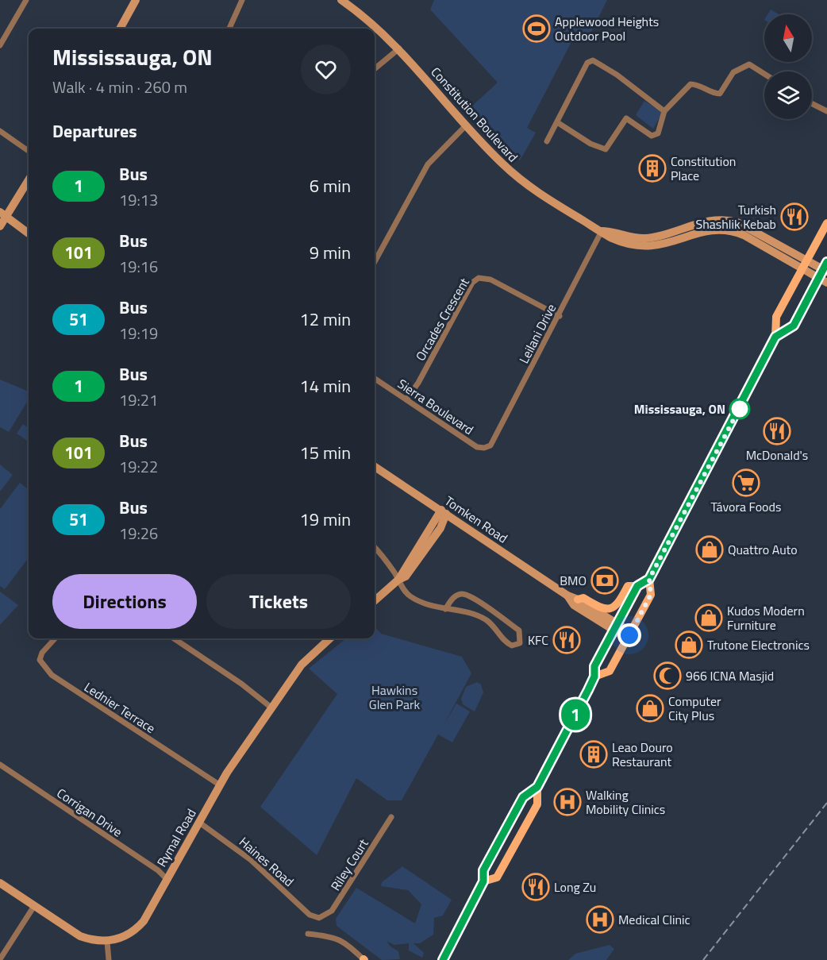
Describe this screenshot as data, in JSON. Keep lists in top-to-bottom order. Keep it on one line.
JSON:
{"streets":{"street":["Constitution Boulevard","Orcades Crescent","Leilani Drive","Sierra Boulevard","Tomken Road","Lednier Terrace","Corrigan Drive","Rymal Road","Haines Road","Riley Court"]},"crossings":[["Constitution Boulevard","Leilani Drive"],["Orcades Crescent","Leilani Drive"],["Orcades Crescent","Sierra Boulevard"],["Leilani Drive","Sierra Boulevard"],["Lednier Terrace","Rymal Road"],["Corrigan Drive","Rymal Road"],["Rymal Road","Haines Road"],["Haines Road","Riley Court"]],"parks":["Hawkins Glen Park"],"places":{"sports":["Applewood Heights Outdoor Pool"],"building":["Constitution Place","Leao Douro Restaurant"],"restaurant":["Turkish Shashlik Kebab","McDonald's","KFC","Long Zu"],"other":["Mississauga, ON"],"supermarket":["Távora Foods"],"shop":["Quattro Auto","Kudos Modern Furniture","Trutone Electronics","Computer City Plus"],"bank":["BMO"],"mosque":["966 ICNA Masjid"],"hospital":["Walking Mobility Clinics","Medical Clinic"]},"lines":["bus line 1"],"north":"top","page":{"on_map":"1","heading":[["Mississauga, ON","Walk · 4 min · 260 m"],"Departures"],"list":[{"mark":"1","name":"Bus","note":"19:13","value":"6 min"},{"mark":"101","name":"Bus","note":"19:16","value":"9 min"},{"mark":"51","name":"Bus","note":"19:19","value":"12 min"},{"mark":"1","name":"Bus","note":"19:21","value":"14 min"},{"mark":"101","name":"Bus","note":"19:22","value":"15 min"},{"mark":"51","name":"Bus","note":"19:26","value":"19 min"}],"buttons":["Directions","Tickets"]}}
